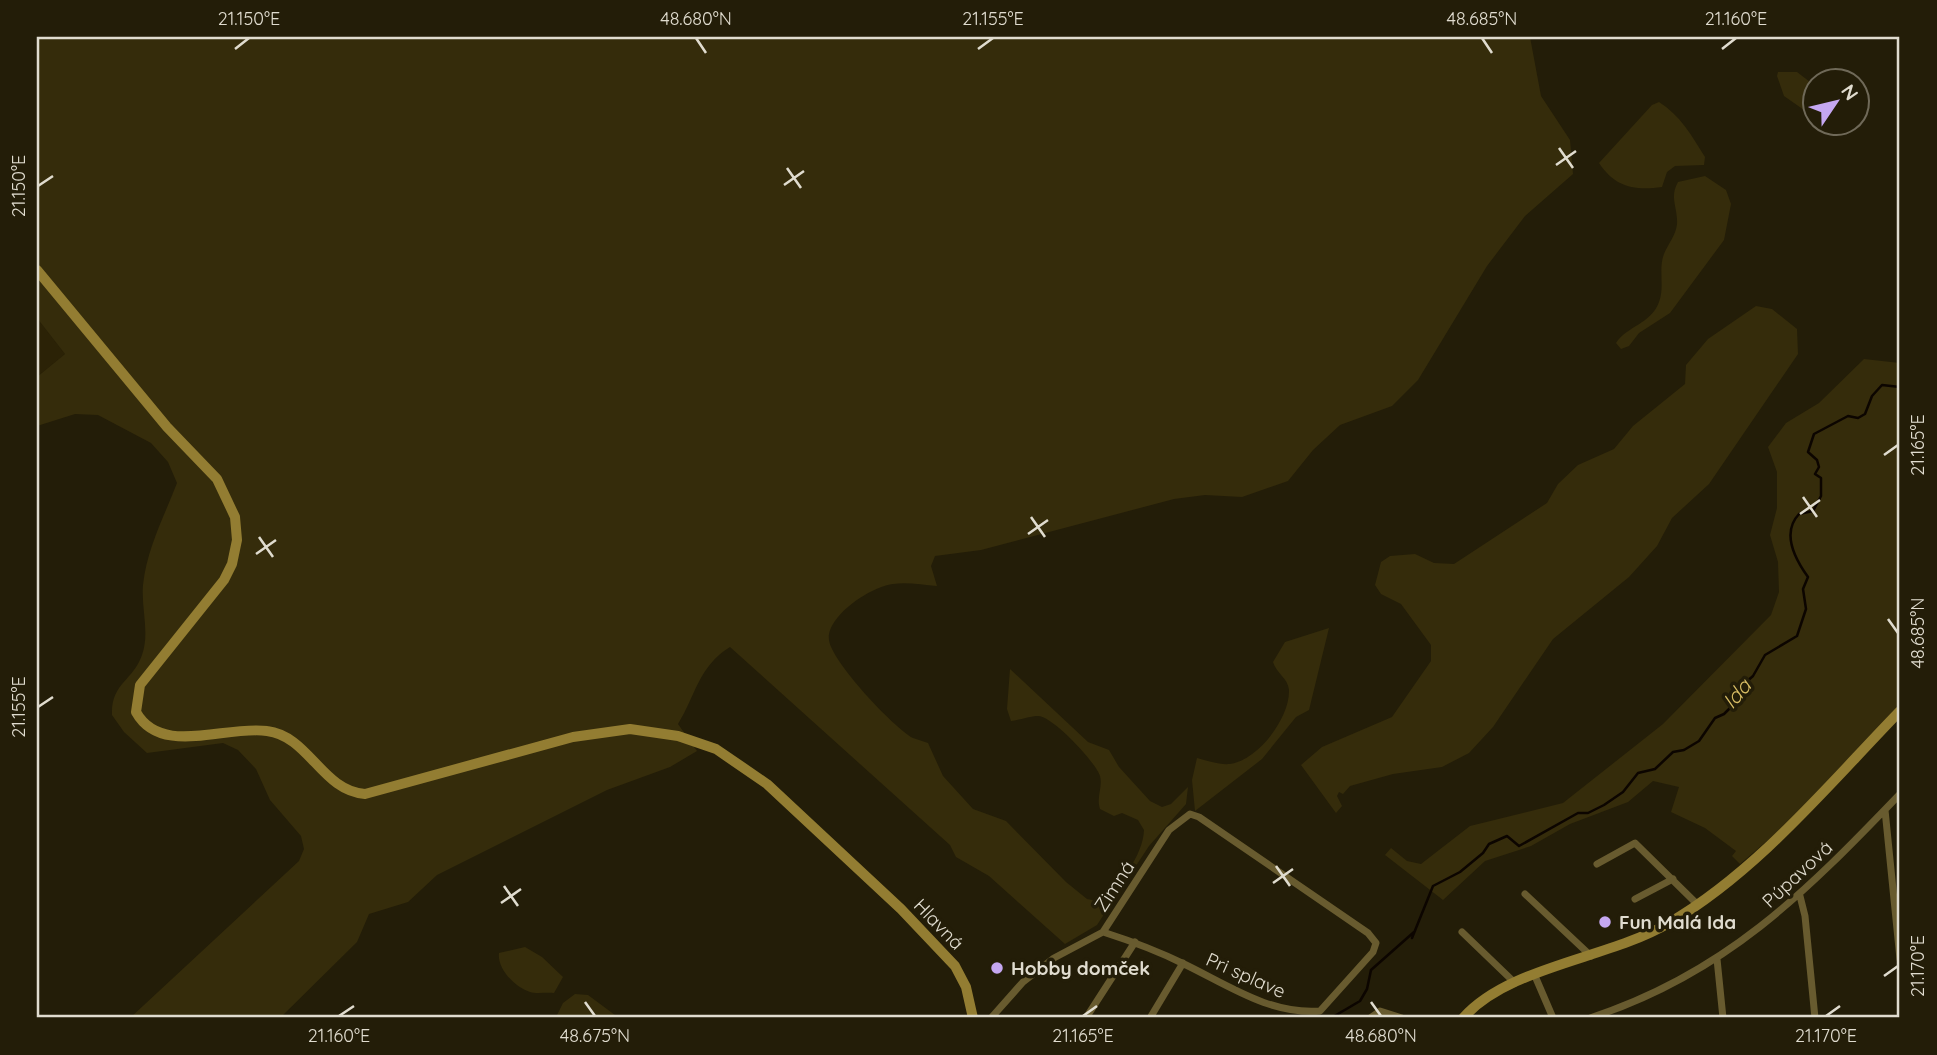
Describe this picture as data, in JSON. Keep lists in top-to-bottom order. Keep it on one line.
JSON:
{"streets":{"main road":["Hlavná"],"street":["Púpavová","Zimná","Pri splave"]},"crossings":[["Zimná","Pri splave"]],"water":["Ida"],"places":["Fun Malá Ida","Hobby domček"],"north":"top right","coordinates":["21.150°E","48.680°N","21.155°E","48.685°N","21.160°E","21.165°E","21.170°E","48.675°N"]}
